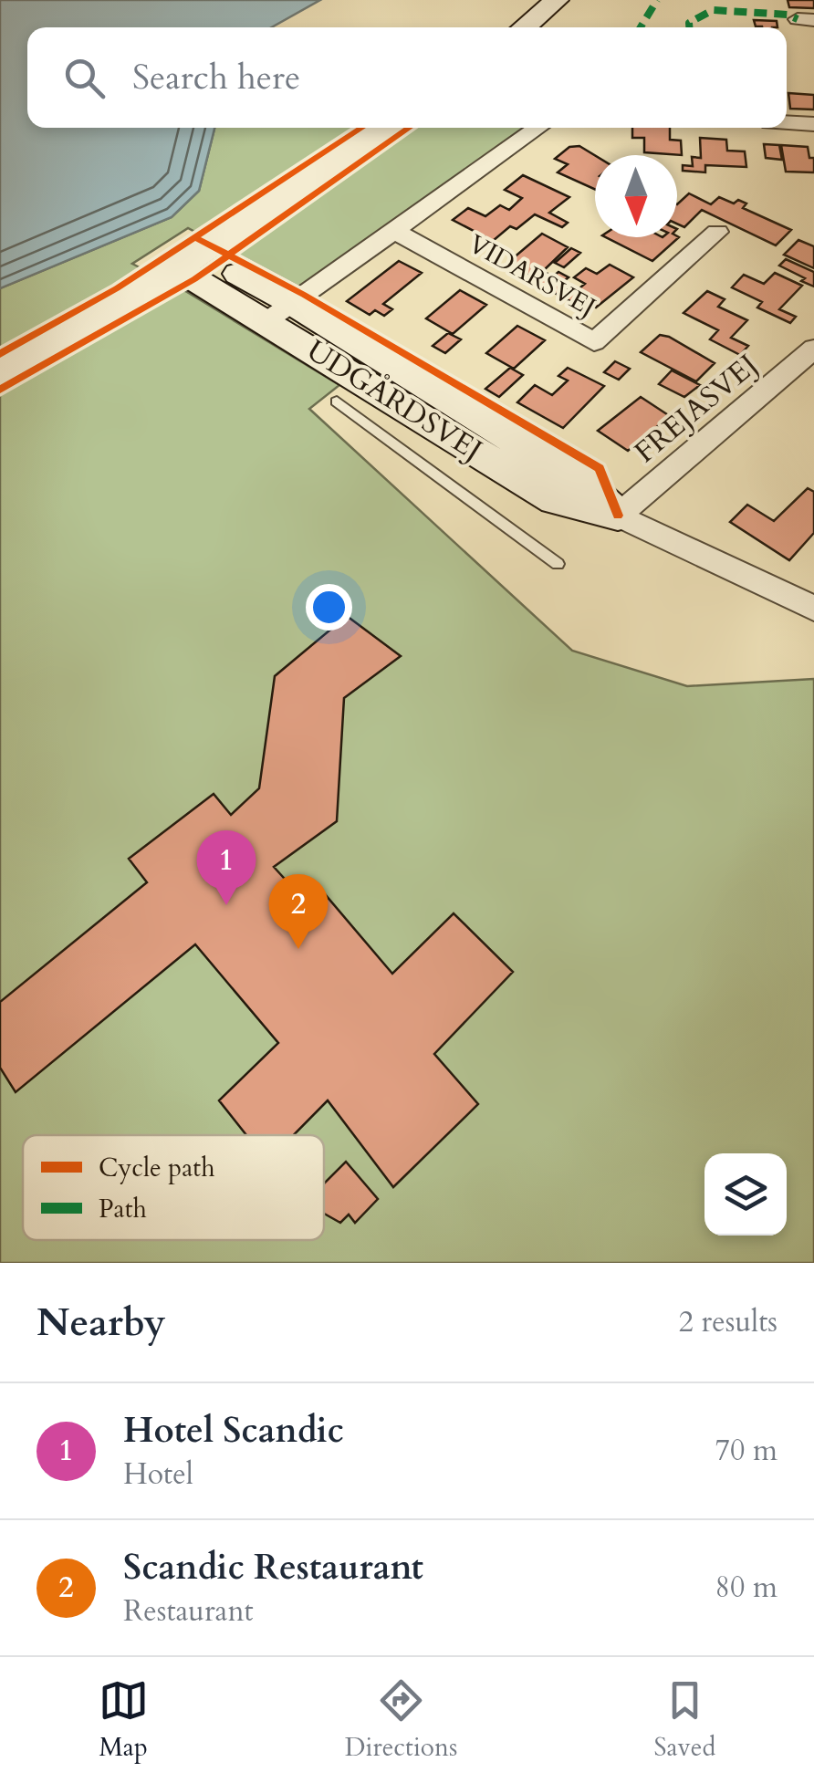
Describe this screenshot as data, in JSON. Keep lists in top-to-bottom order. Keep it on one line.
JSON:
{"streets":{"main road":["UDGÅRDSVEJ"],"street":["VIDARSVEJ","FREJASVEJ"]},"crossings":[["UDGÅRDSVEJ","FREJASVEJ"]],"legend":["Cycle path","Path"],"north":"bottom","page":{"search":"Search here","pins":["1","2"],"heading":["Nearby","2 results"],"list":[{"mark":"1","name":"Hotel Scandic","note":"Hotel","value":"70 m"},{"mark":"2","name":"Scandic Restaurant","note":"Restaurant","value":"80 m"}],"nav":["Map","Directions","Saved"]}}
